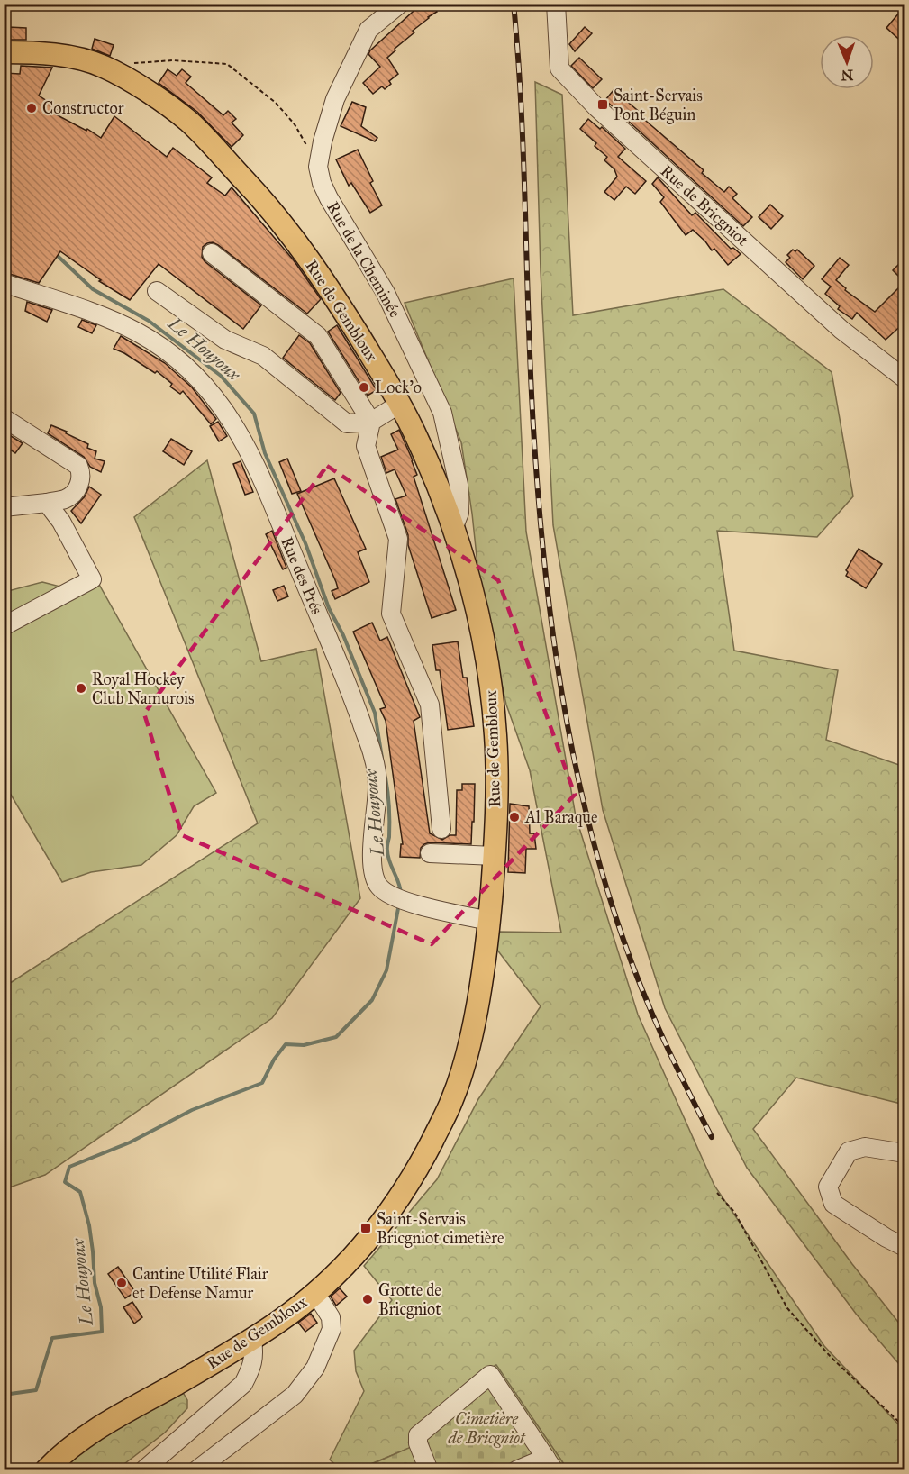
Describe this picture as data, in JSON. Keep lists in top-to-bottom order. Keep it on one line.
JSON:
{"streets":{"main road":["Rue de Gembloux"],"street":["Rue de Bricgniot","Rue de la Cheminée","Rue des Prés"]},"crossings":[["Rue de la Cheminée","Rue de Gembloux"],["Rue de Gembloux","Rue des Prés"]],"water":["Le Houyoux"],"parks":["Cimetière de Bricgniot"],"places":{"transit":["Saint-Servais Pont Béguin","Saint-Servais Bricgniot cimetière"],"other":["Constructor","Lock’o","Royal Hockey Club Namurois","Al Baraque","Cantine Utilité Flair et Defense Namur","Grotte de Bricgniot"]},"north":"bottom"}
